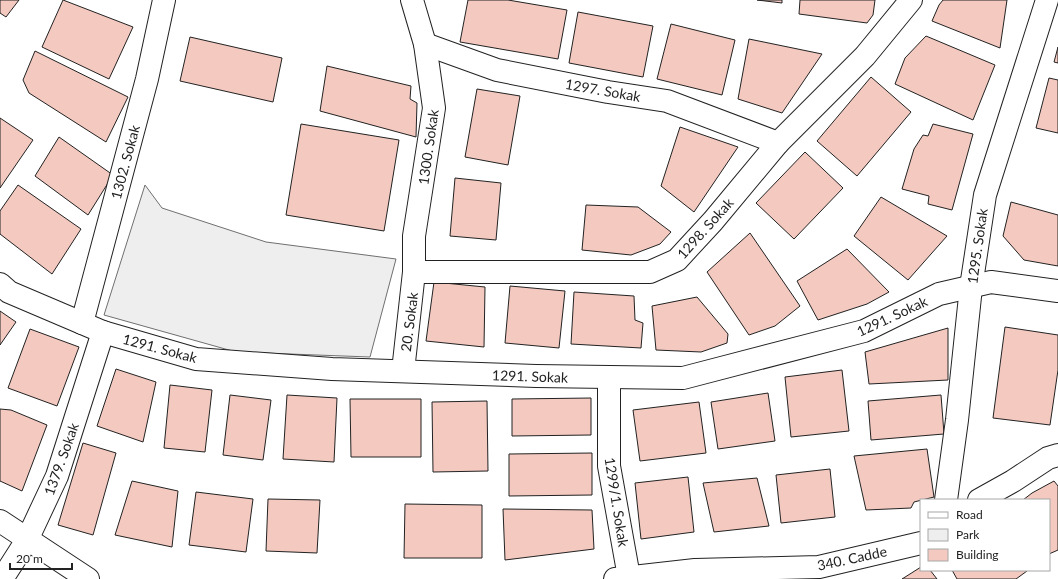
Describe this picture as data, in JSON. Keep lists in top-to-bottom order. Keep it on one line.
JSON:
{"streets":{"street":["1297. Sokak","1300. Sokak","1302. Sokak","1298. Sokak","1295. Sokak","1291. Sokak","20. Sokak","1379. Sokak","1299/1. Sokak","340. Cadde"]},"crossings":[["1297. Sokak","1300. Sokak"],["1297. Sokak","1298. Sokak"],["1300. Sokak","1298. Sokak"],["1300. Sokak","20. Sokak"],["1302. Sokak","1291. Sokak"],["1298. Sokak","20. Sokak"],["1295. Sokak","1291. Sokak"],["1291. Sokak","20. Sokak"],["1291. Sokak","1379. Sokak"],["1291. Sokak","1299/1. Sokak"],["1299/1. Sokak","340. Cadde"]],"legend":["Road","Park","Building"],"scale_bar":"20 m"}
